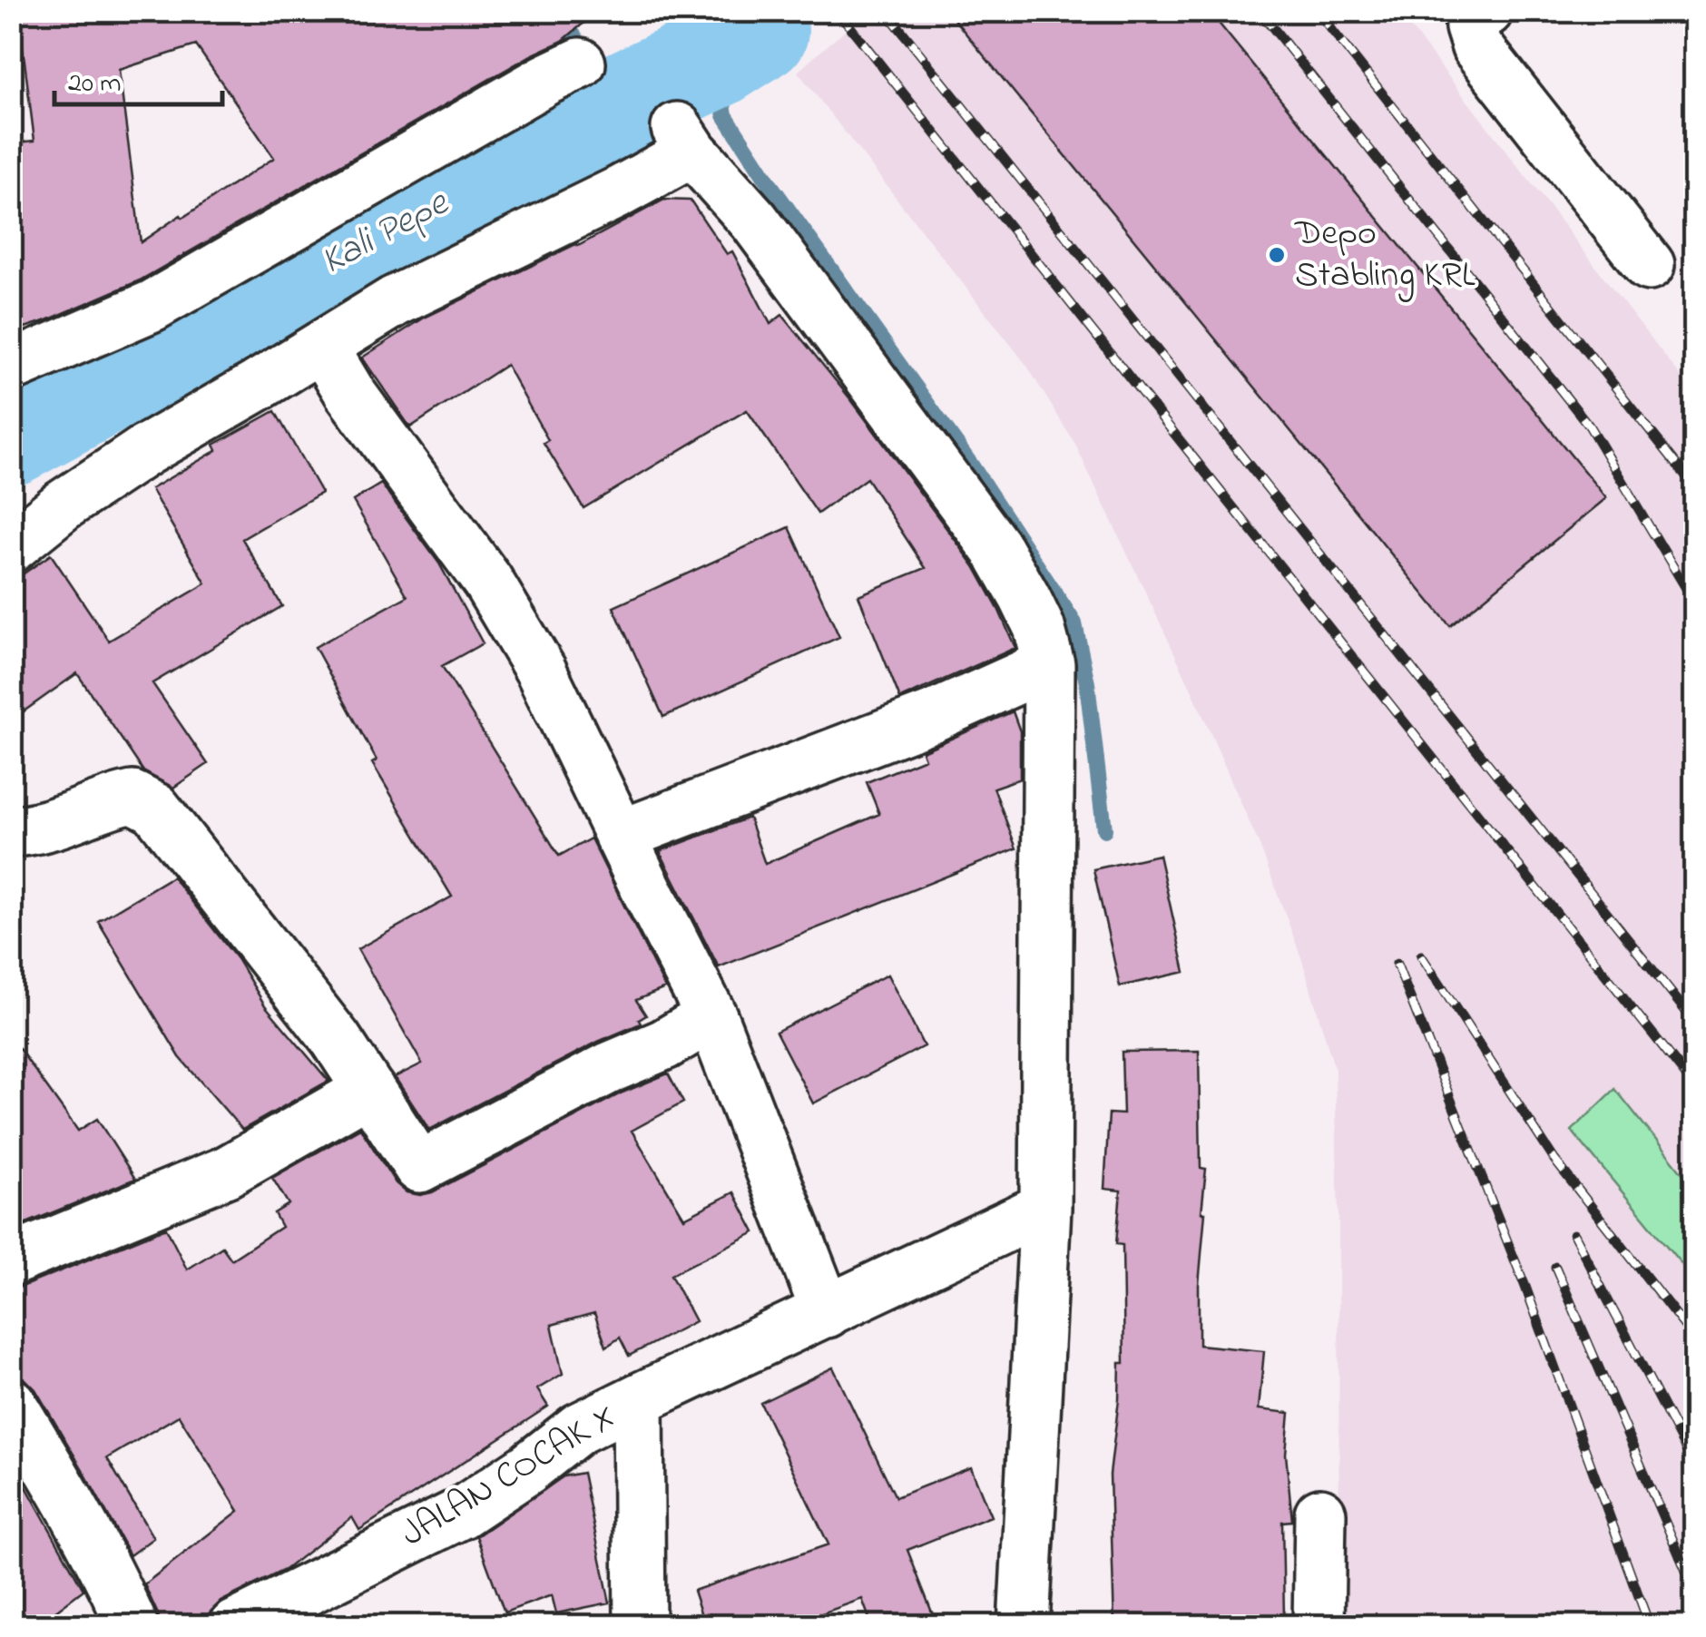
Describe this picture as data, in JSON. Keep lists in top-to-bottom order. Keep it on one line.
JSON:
{"streets":{"street":["JALAN COCAK X"]},"water":["Kali Pepe"],"places":["Depo Stabling KRL"],"scale_bar":"20 m"}
